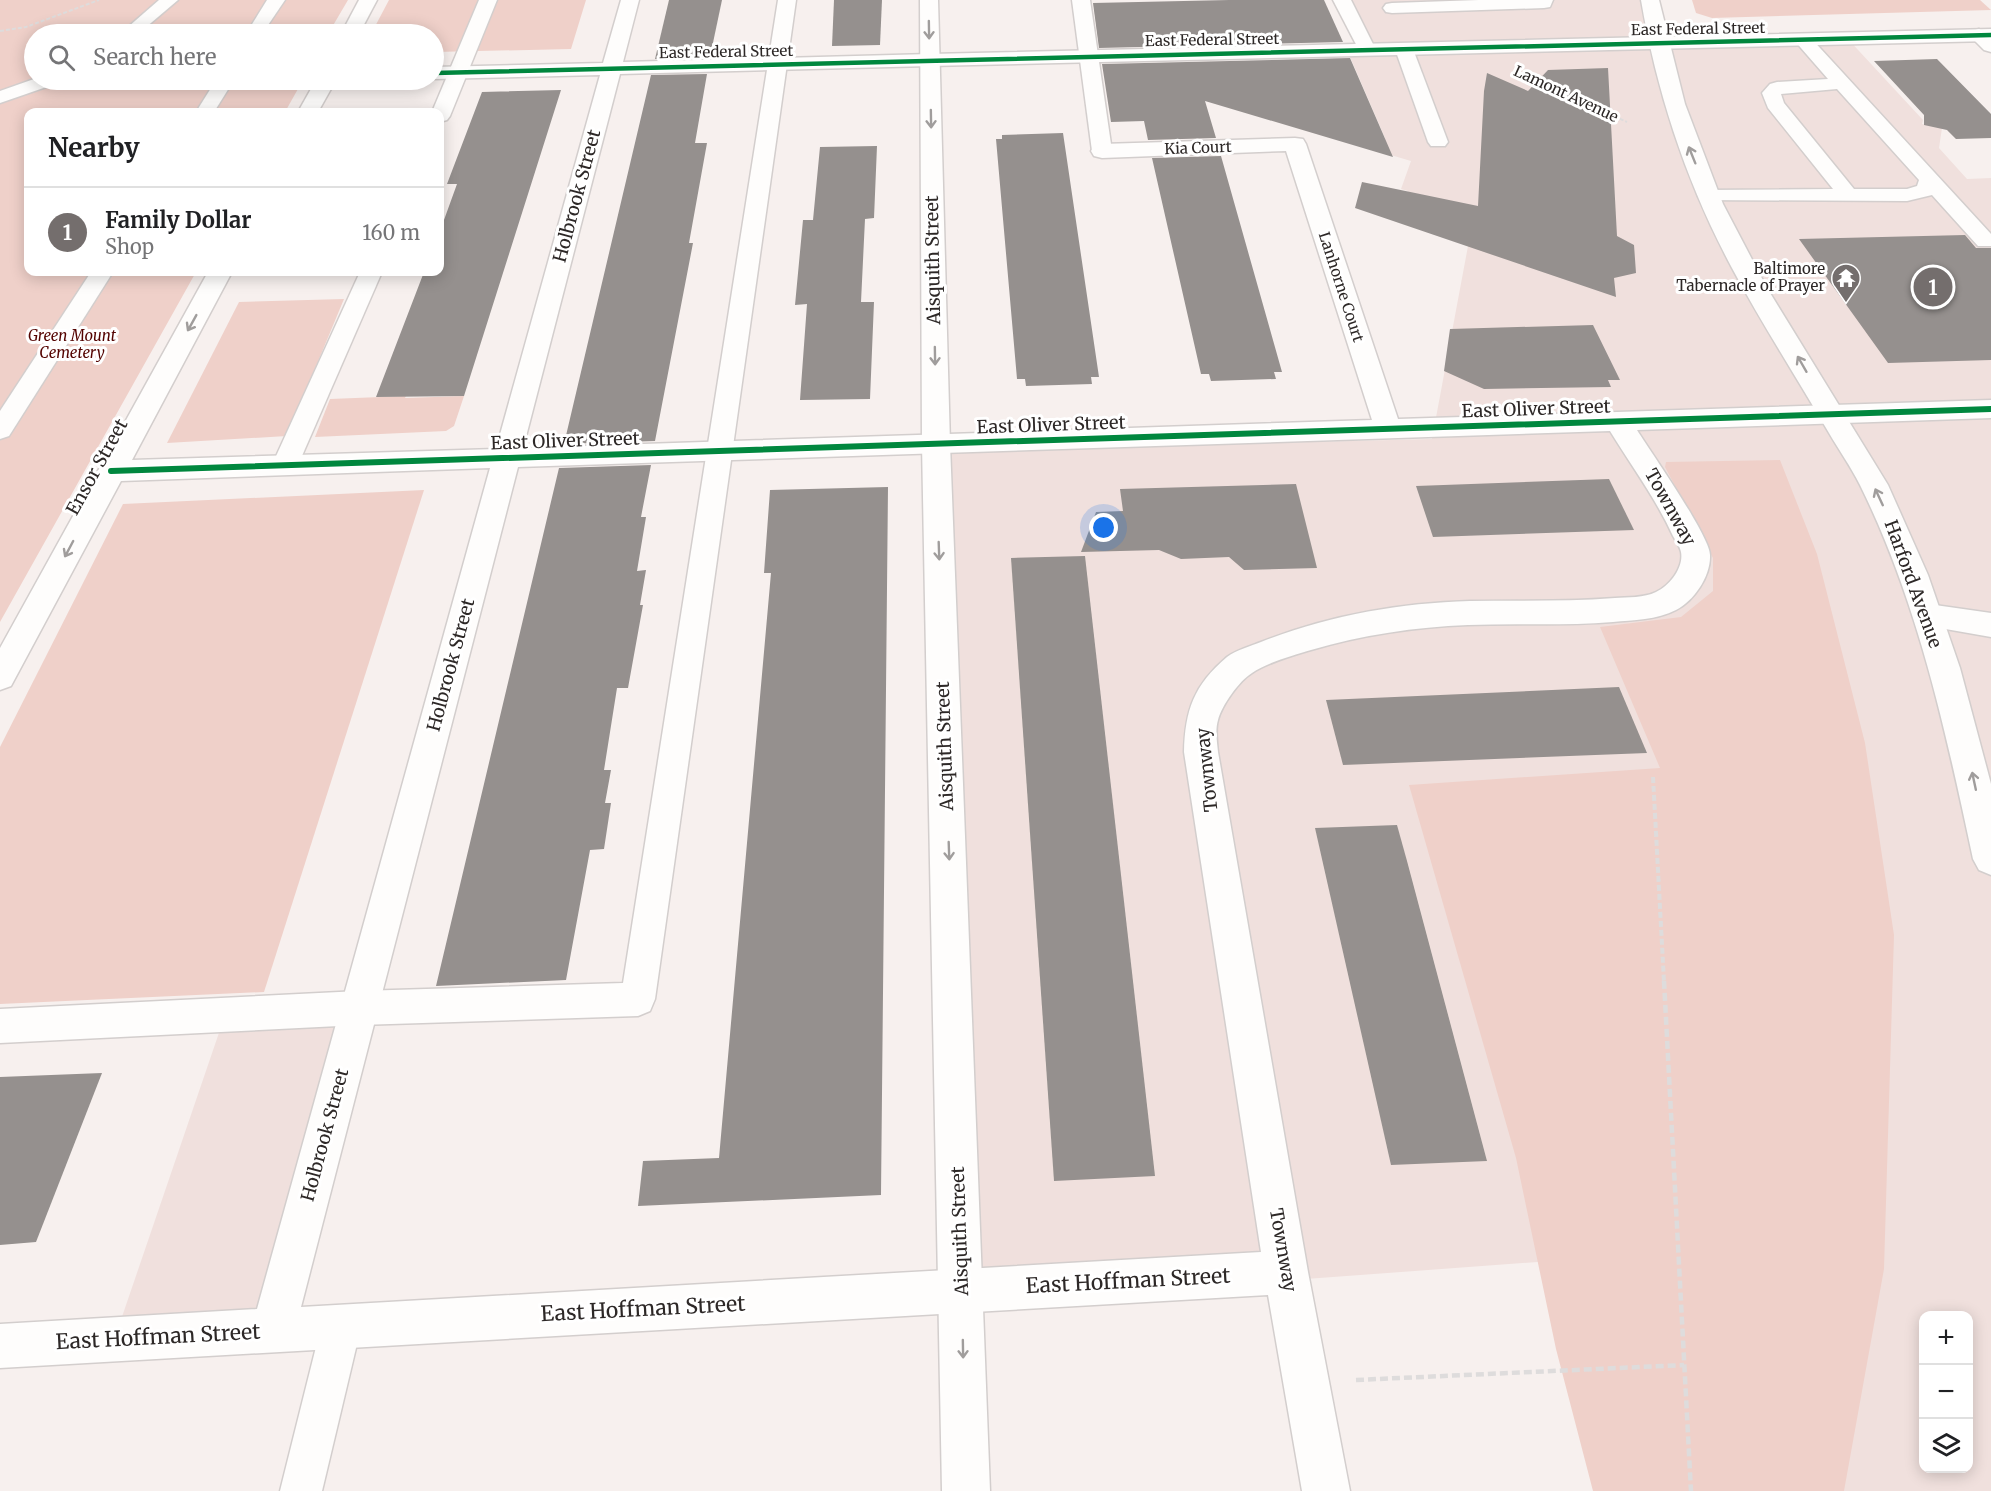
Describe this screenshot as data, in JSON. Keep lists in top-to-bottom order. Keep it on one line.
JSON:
{"streets":{"street":["East Federal Street","Kia Court","Holbrook Street","Aisquith Street","Lanhorne Court","East Oliver Street","Ensor Street","Townway","Harford Avenue","East Hoffman Street"],"path":["Lamont Avenue"]},"crossings":[["East Federal Street","Holbrook Street"],["East Federal Street","Aisquith Street"],["East Federal Street","Harford Avenue"],["Kia Court","Lanhorne Court"],["Holbrook Street","East Oliver Street"],["Holbrook Street","East Hoffman Street"],["Aisquith Street","East Oliver Street"],["Aisquith Street","East Hoffman Street"],["Lanhorne Court","East Oliver Street"],["East Oliver Street","Ensor Street"],["East Oliver Street","Townway"],["East Oliver Street","Harford Avenue"],["Townway","East Hoffman Street"]],"one_way":["Aisquith Street","Ensor Street","Harford Avenue"],"parks":["Green Mount Cemetery"],"places":{"temple":["Baltimore Tabernacle of Prayer"]},"page":{"search":"Search here","heading":"Nearby","list":[{"mark":"1","name":"Family Dollar","note":"Shop","value":"160 m"}],"pins":"1","map_buttons":["+","−"]}}
